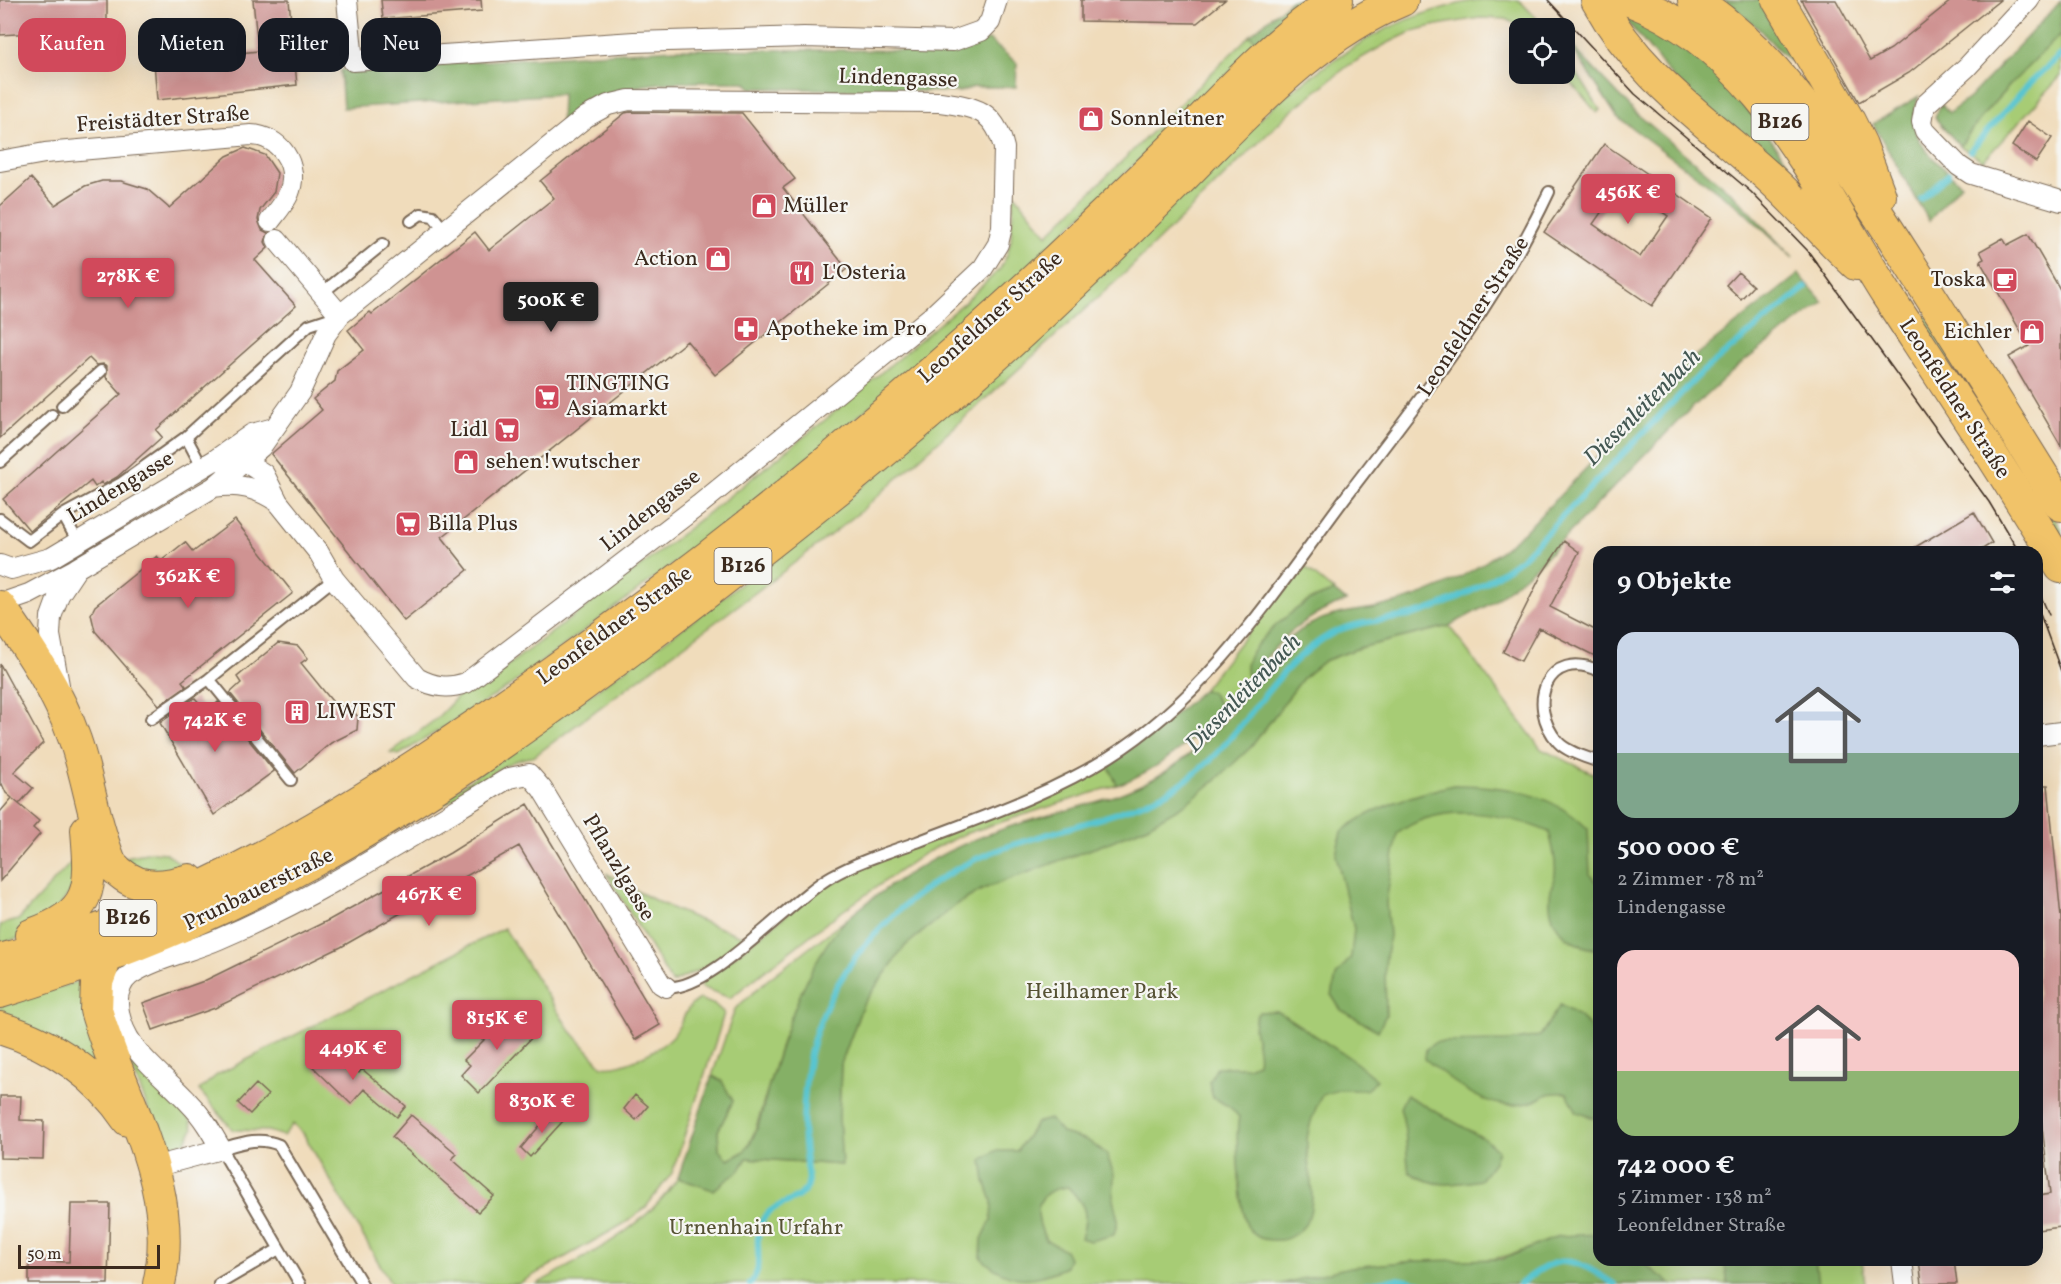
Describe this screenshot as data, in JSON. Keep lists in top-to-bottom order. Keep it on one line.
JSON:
{"streets":{"main road":["B126","Leonfeldner Straße"],"street":["Lindengasse","Freistädter Straße","Pflanzlgasse","Prunbauerstraße"]},"crossings":[["B126","Leonfeldner Straße"],["Leonfeldner Straße","Pflanzlgasse"],["Pflanzlgasse","Prunbauerstraße"]],"water":["Diesenleitenbach"],"parks":["Heilhamer Park","Urnenhain Urfahr"],"places":{"shop":["Sonnleitner","Müller","Action","Eichler","sehen!wutscher"],"restaurant":["L'Osteria"],"cafe":["Toska"],"pharmacy":["Apotheke im Pro"],"supermarket":["TINGTING Asiamarkt","Lidl","Billa Plus"],"building":["LIWEST"]},"scale_bar":"50 m","page":{"chip":["Kaufen","Mieten","Filter","Neu"],"price":["456K €","278K €","500K €","362K €","742K €","467K €","815K €","449K €","830K €"],"heading":"9 Objekte","list":[{"name":"500 000 €","note":"2 Zimmer · 78 m² · Lindengasse"},{"name":"742 000 €","note":"5 Zimmer · 138 m² · Leonfeldner Straße"}],"scale":"50 m"}}
